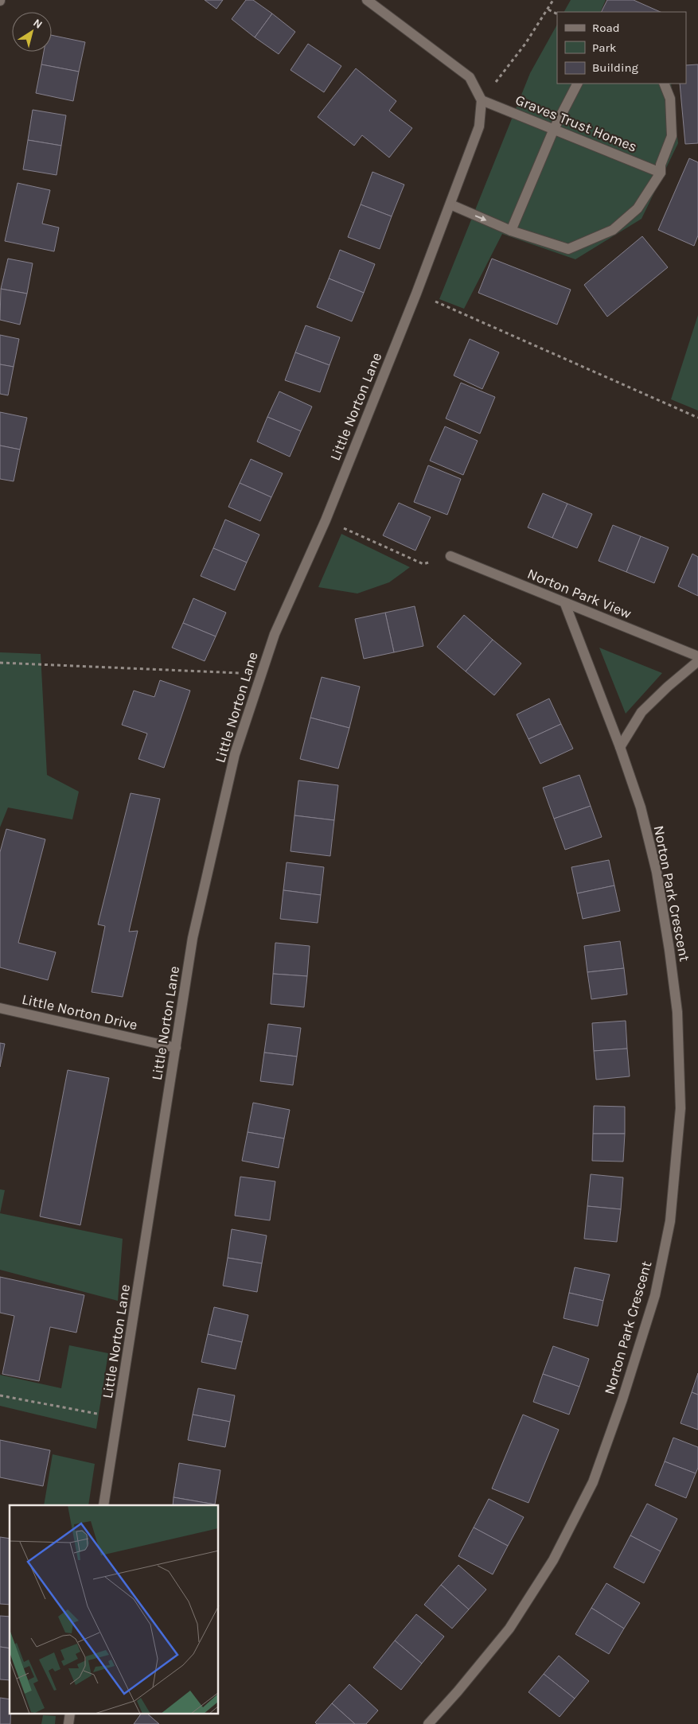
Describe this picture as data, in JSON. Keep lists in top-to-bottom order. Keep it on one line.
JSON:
{"streets":{"street":["Graves Trust Homes","Little Norton Lane","Norton Park View","Norton Park Crescent","Little Norton Drive"]},"crossings":[["Graves Trust Homes","Little Norton Lane"],["Little Norton Lane","Little Norton Drive"],["Norton Park View","Norton Park Crescent"]],"legend":["Road","Park","Building"],"north":"top right"}
